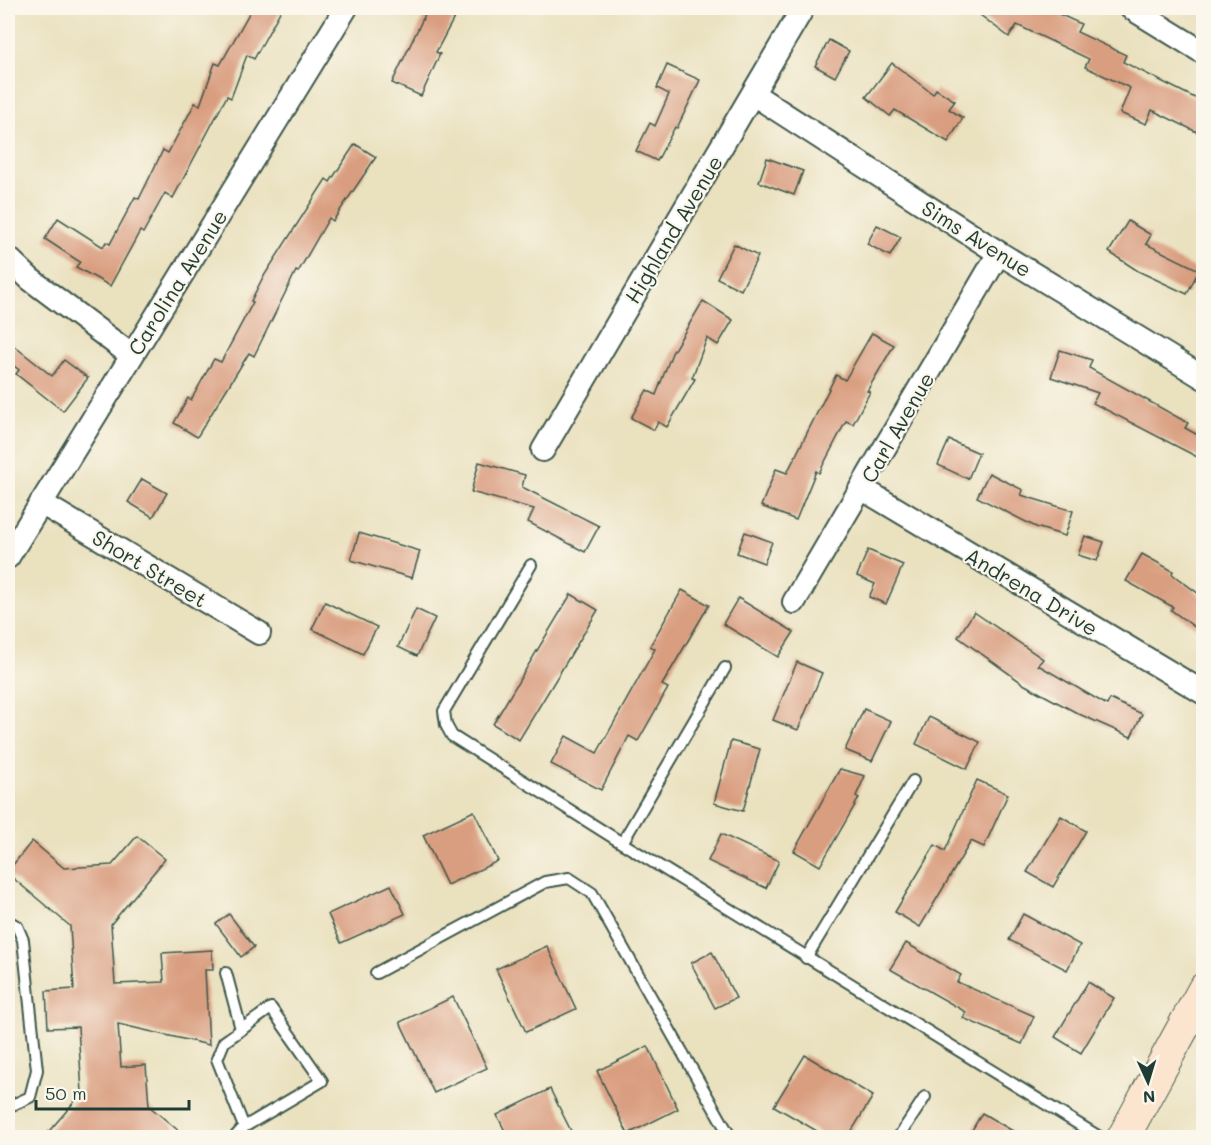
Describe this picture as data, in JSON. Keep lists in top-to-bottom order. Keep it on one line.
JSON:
{"streets":{"street":["Highland Avenue","Sims Avenue","Carolina Avenue","Carl Avenue","Short Street","Andrena Drive"]},"crossings":[["Highland Avenue","Sims Avenue"],["Sims Avenue","Carl Avenue"],["Carolina Avenue","Short Street"],["Carl Avenue","Andrena Drive"]],"scale_bar":"50 m","north":"bottom"}
